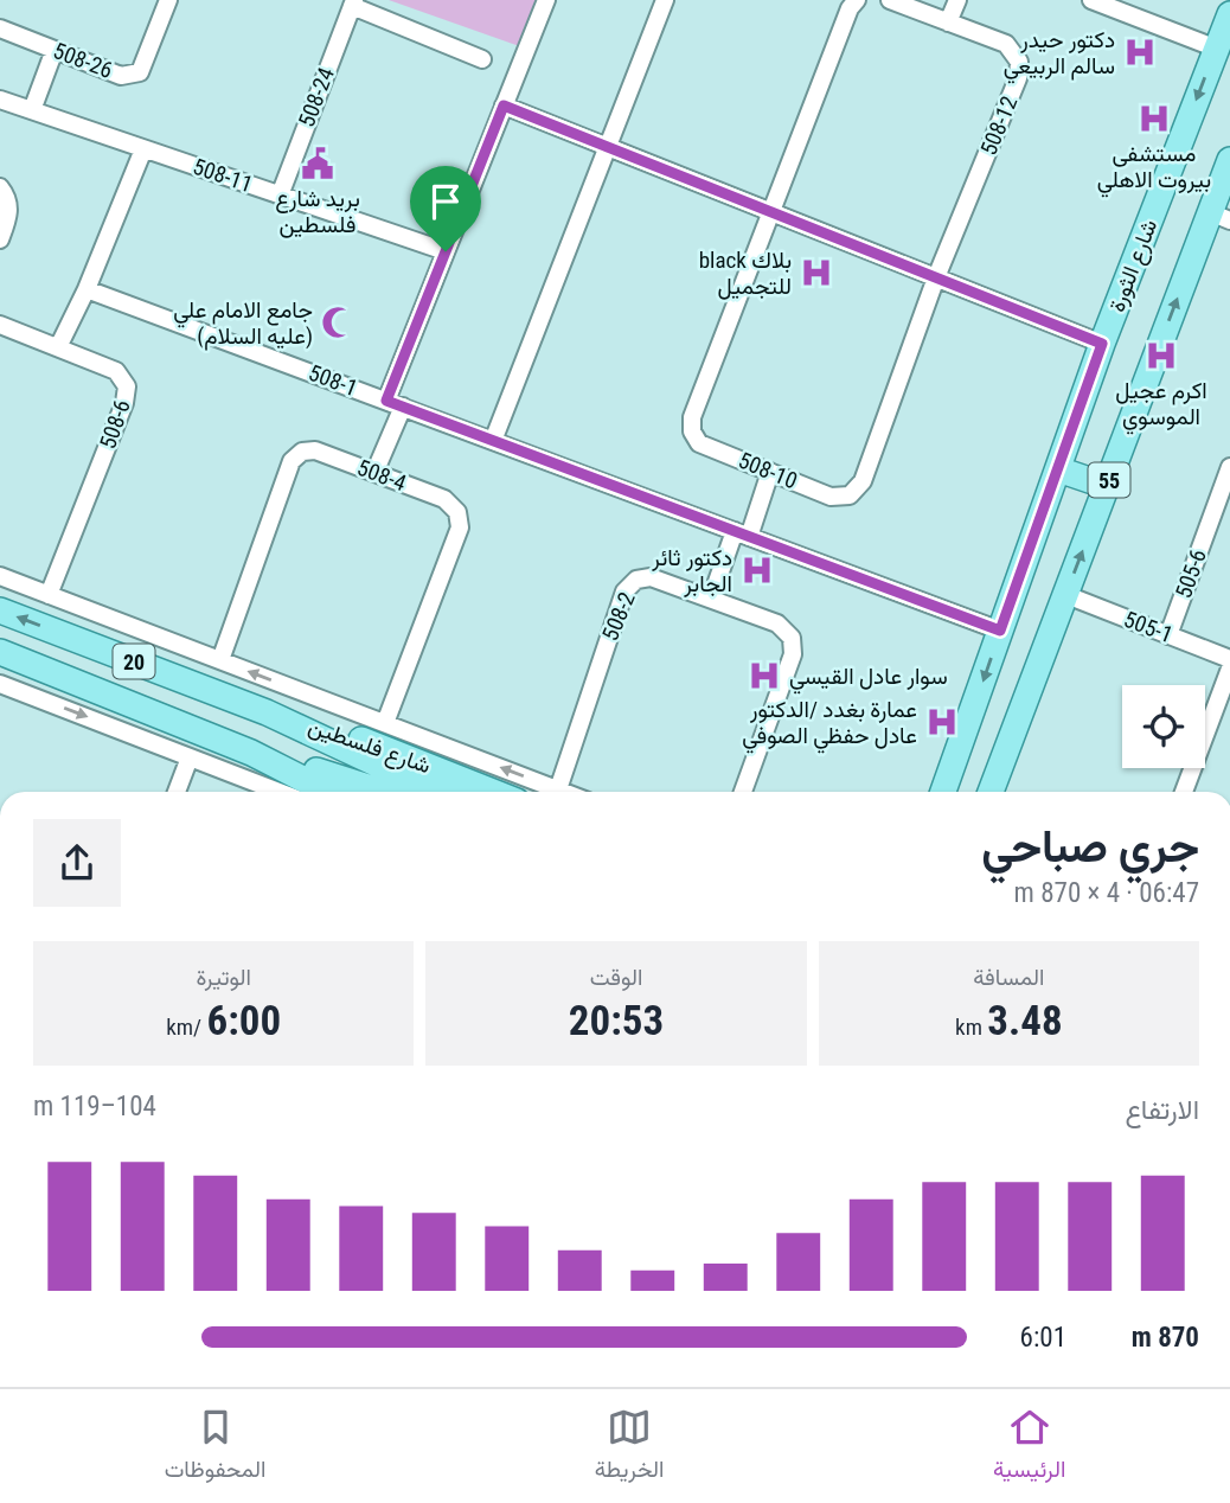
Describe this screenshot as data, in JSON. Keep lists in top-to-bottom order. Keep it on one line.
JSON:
{"streets":{"main road":["شارع الثورة","55","20","شارع فلسطين"],"street":["508-26","508-24","508-12","508-11","508-1","508-6","508-10","508-4","505-6","508-2","505-1"]},"crossings":[["508-24","508-11"],["508-12","508-10"],["شارع الثورة","508-1"],["55","505-1"],["505-6","505-1"]],"places":{"hospital":["دكتور حيدر سالم الربيعي","مستشفى بيروت الاهلي","black بلاك للتجميل","اكرم عجيل الموسوي","دكتور ثائر الجابر","سوار عادل القيسي","عمارة بغدد /الدكتور عادل حفظي الصوفي"],"public building":["بريد شارع فلسطين"],"mosque":["جامع الامام علي (عليه السلام)"]},"page":{"heading":["جري صباحي","06:47 · 4 × 870 m"],"stats":[["المسافة","3.48 km"],["الوقت","20:53"],["الوتيرة","6:00 /km"]],"chart":["الارتفاع","104–119 m"],"list":[{"name":"870 m","note":"6:01"}],"tabs":["الرئيسية","الخريطة","المحفوظات"]}}
